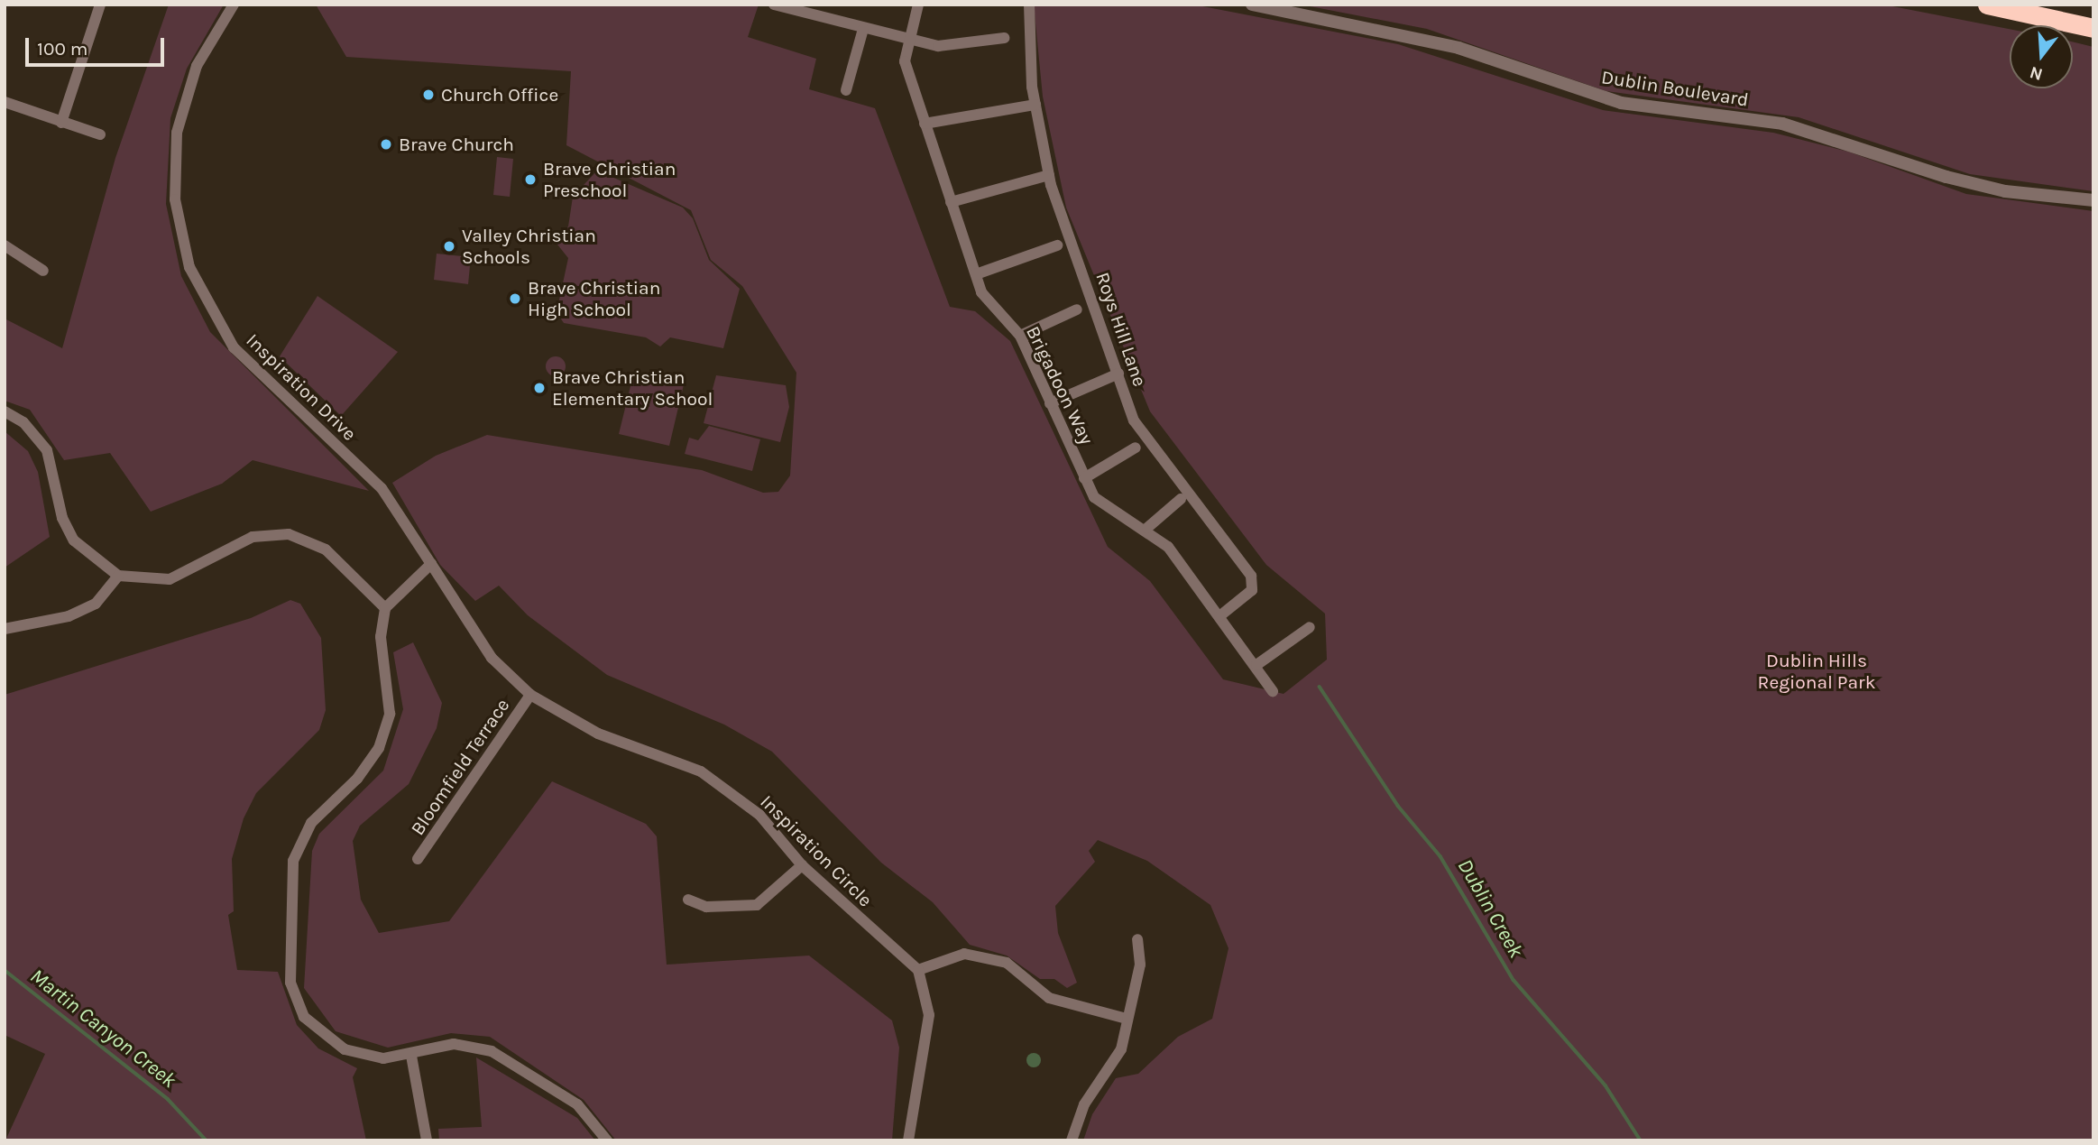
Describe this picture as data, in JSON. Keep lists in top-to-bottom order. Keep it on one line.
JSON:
{"streets":{"street":["Dublin Boulevard","Roys Hill Lane","Brigadoon Way","Inspiration Drive","Bloomfield Terrace","Inspiration Circle"]},"crossings":[["Roys Hill Lane","Brigadoon Way"],["Inspiration Drive","Inspiration Circle"],["Bloomfield Terrace","Inspiration Circle"]],"water":["Dublin Creek","Martin Canyon Creek"],"parks":["Dublin Hills Regional Park"],"places":["Church Office","Brave Church","Brave Christian Preschool","Valley Christian Schools","Brave Christian High School","Brave Christian Elementary School"],"scale_bar":"100 m","north":"bottom"}
